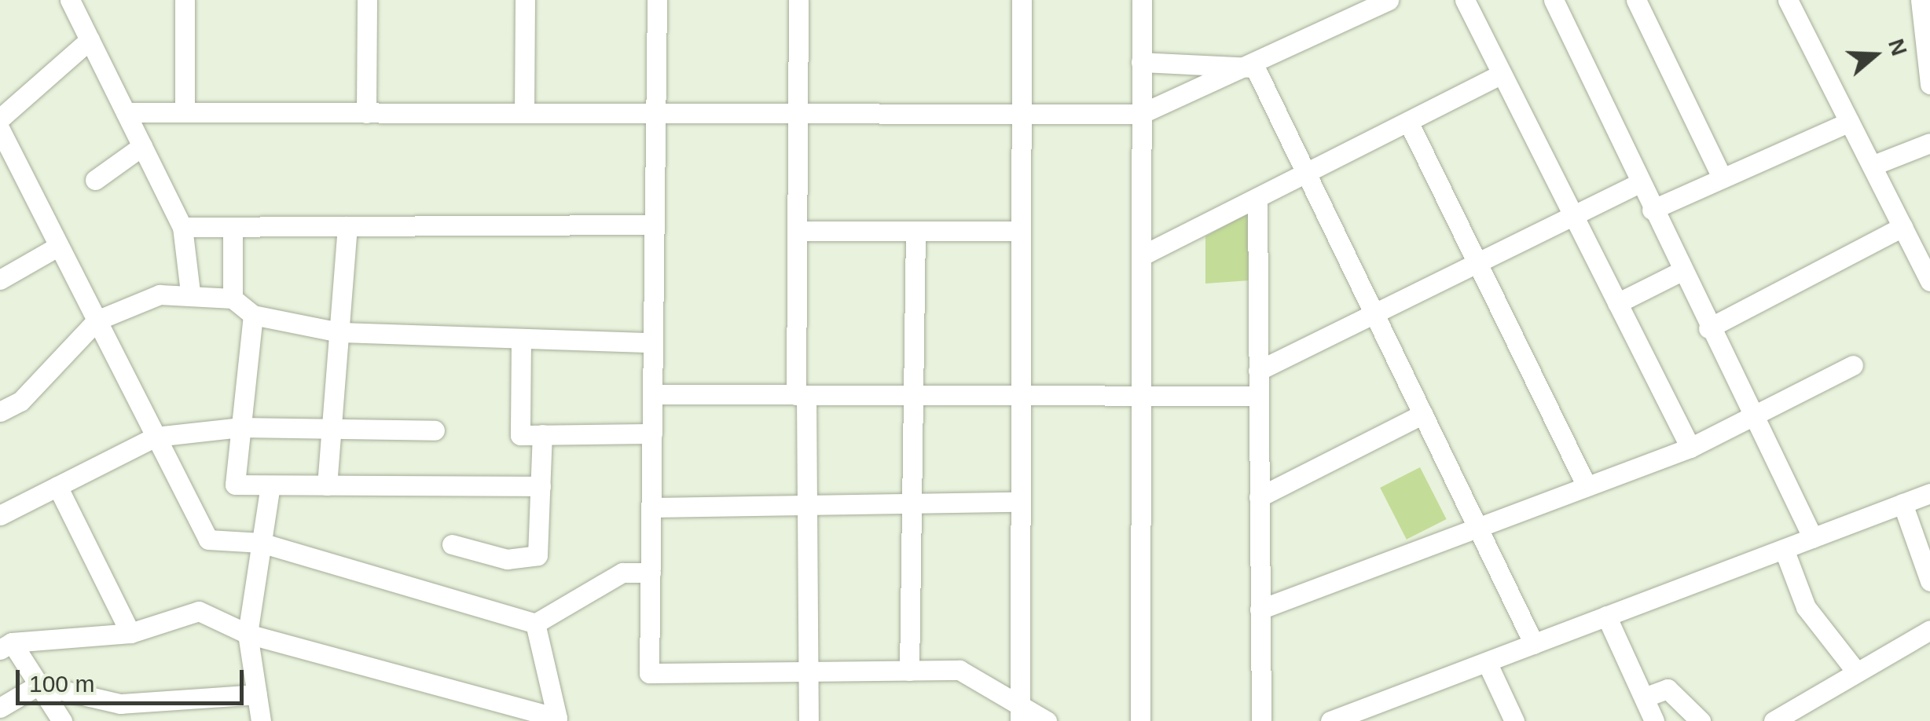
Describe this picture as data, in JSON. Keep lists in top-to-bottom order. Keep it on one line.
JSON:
{"scale_bar":"100 m","north":"right"}
